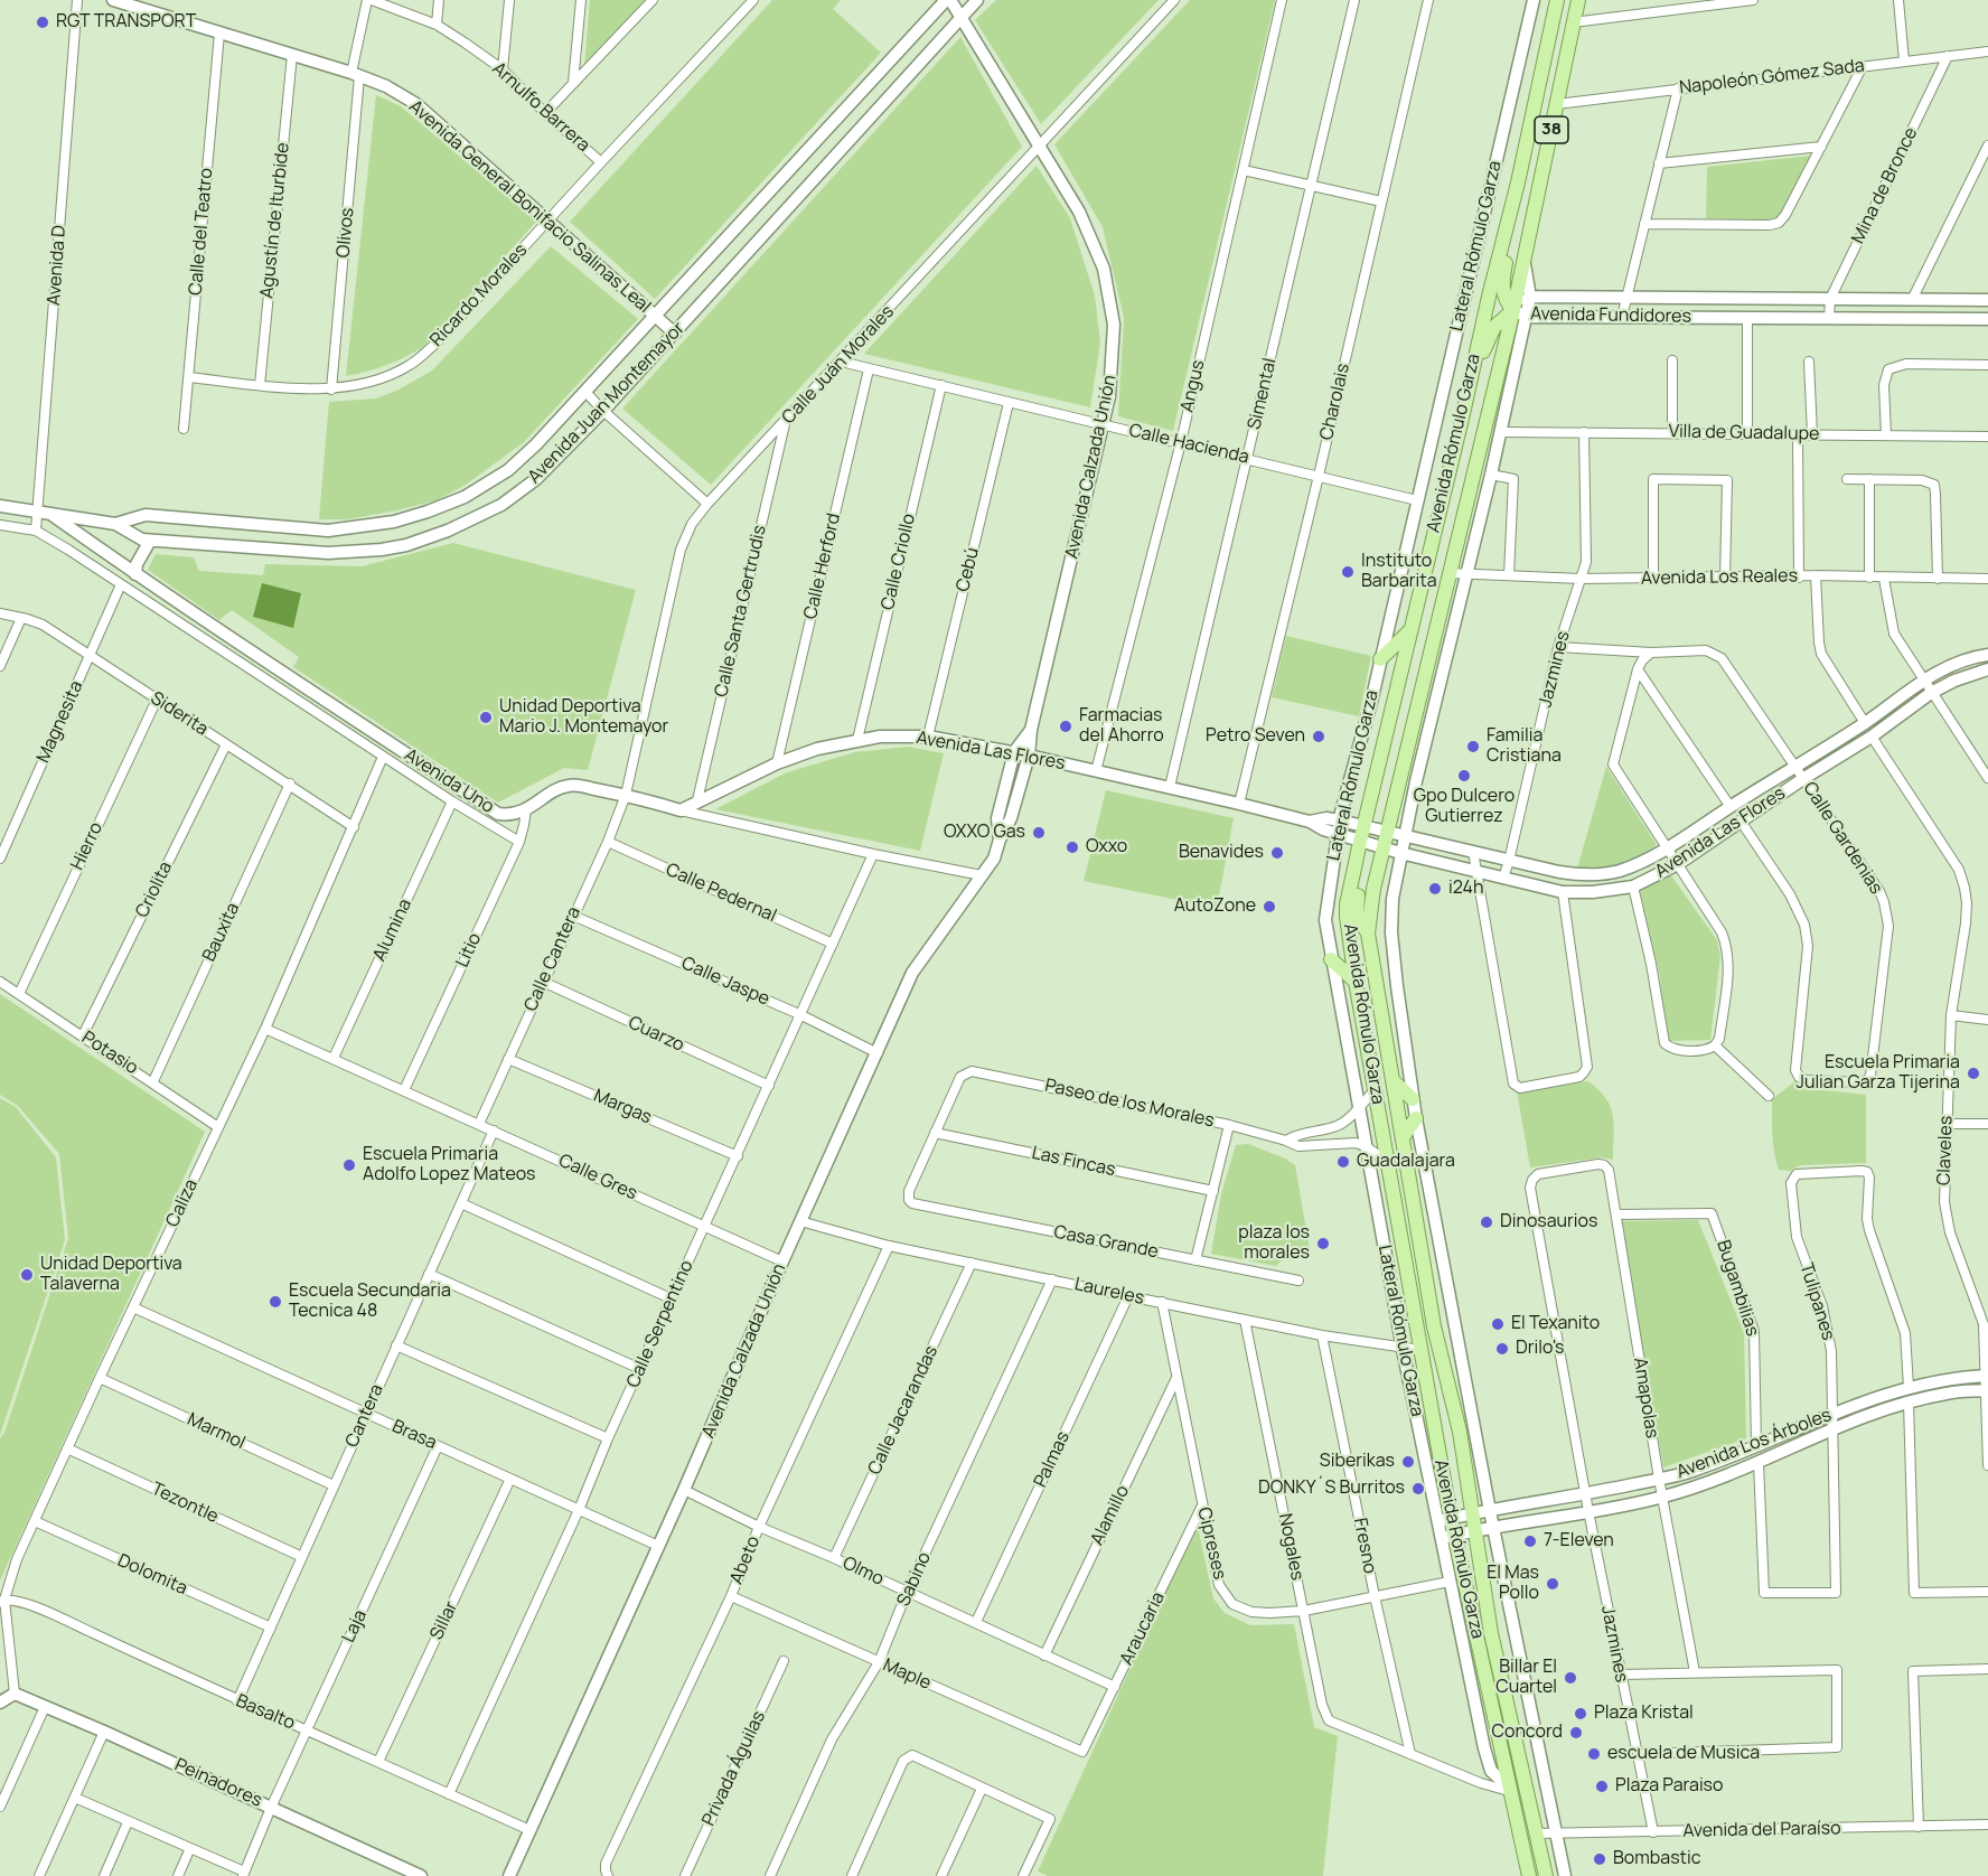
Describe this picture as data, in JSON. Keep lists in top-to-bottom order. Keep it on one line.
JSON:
{"streets":{"main road":["38","Avenida Rómulo Garza"],"street":["Napoleón Gómez Sada","Arnulfo Barrera","Mina de Bronce","Avenida General Bonifacio Salinas Leal","Agustín de Iturbide","Calle del Teatro","Olivos","Lateral Rómulo Garza","Avenida D","Ricardo Morales","Avenida Fundidores","Calle Juán Morales","Angus","Simental","Charolais","Avenida Juan Montemayor","Villa de Guadalupe","Calle Hacienda","Avenida Calzada Unión","Calle Criollo","Calle Herford","Cebú","Avenida Los Reales","Calle Santa Gertrudis","Jazmines","Siderita","Magnesita","Avenida Las Flores","Avenida Uno","Calle Gardenias","Hierro","Criolita","Calle Pedernal","Alumina","Bauxita","Litio","Calle Cantera","Calle Jaspe","Cuarzo","Potasio","Paseo de los Morales","Margas","Claveles","Las Fincas","Calle Gres","Caliza","Casa Grande","Bugambilias","Laureles","Tulipanes","Calle Serpentino","Amapolas","Calle Jacarandas","Cantera","Marmol","Brasa","Avenida Los Árboles","Palmas","Tezontle","Alamillo","Cipreses","Fresno","Nogales","Abeto","Olmo","Dolomita","Sabino","Sillar","Laja","Araucaria","Maple","Basalto","Privada Águilas","Peinadores","Avenida del Paraíso"]},"crossings":[["Napoleón Gómez Sada","Mina de Bronce"],["Napoleón Gómez Sada","Avenida Rómulo Garza"],["Arnulfo Barrera","Olivos"],["Arnulfo Barrera","Ricardo Morales"],["Mina de Bronce","Avenida Fundidores"],["Avenida General Bonifacio Salinas Leal","Agustín de Iturbide"],["Avenida General Bonifacio Salinas Leal","Calle del Teatro"],["Avenida General Bonifacio Salinas Leal","Olivos"],["Avenida General Bonifacio Salinas Leal","Ricardo Morales"],["Avenida General Bonifacio Salinas Leal","Avenida Juan Montemayor"],["Agustín de Iturbide","Ricardo Morales"],["Calle del Teatro","Ricardo Morales"],["Olivos","Ricardo Morales"],["Lateral Rómulo Garza","Avenida Rómulo Garza"],["Lateral Rómulo Garza","Calle Hacienda"],["Lateral Rómulo Garza","Avenida Las Flores"],["Lateral Rómulo Garza","Paseo de los Morales"],["Lateral Rómulo Garza","Laureles"],["Lateral Rómulo Garza","Avenida Los Árboles"],["Avenida D","Avenida Juan Montemayor"],["Avenida D","Avenida Uno"],["Avenida Fundidores","Avenida Rómulo Garza"],["Calle Juán Morales","Calle Hacienda"],["Calle Juán Morales","Avenida Calzada Unión"],["Calle Juán Morales","Calle Santa Gertrudis"],["Calle Juán Morales","Avenida Uno"],["Calle Juán Morales","Calle Cantera"],["Angus","Calle Hacienda"],["Angus","Avenida Las Flores"],["Simental","Calle Hacienda"],["Simental","Avenida Las Flores"],["Charolais","Calle Hacienda"],["Charolais","Avenida Las Flores"],["Avenida Juan Montemayor","Avenida Calzada Unión"],["Avenida Juan Montemayor","Avenida Uno"],["Villa de Guadalupe","Jazmines"],["Avenida Rómulo Garza","Avenida Los Reales"],["Avenida Rómulo Garza","Avenida Las Flores"],["Avenida Rómulo Garza","Laureles"],["Avenida Rómulo Garza","Avenida Los Árboles"],["Avenida Rómulo Garza","Avenida del Paraíso"],["Calle Hacienda","Avenida Calzada Unión"],["Calle Hacienda","Calle Criollo"],["Calle Hacienda","Calle Herford"],["Calle Hacienda","Cebú"],["Avenida Calzada Unión","Avenida Las Flores"],["Avenida Calzada Unión","Avenida Uno"],["Avenida Calzada Unión","Calle Jaspe"],["Avenida Calzada Unión","Calle Gres"],["Avenida Calzada Unión","Laureles"],["Avenida Calzada Unión","Brasa"],["Avenida Calzada Unión","Olmo"],["Avenida Calzada Unión","Basalto"],["Calle Criollo","Avenida Las Flores"],["Calle Herford","Avenida Las Flores"],["Cebú","Avenida Las Flores"],["Avenida Los Reales","Jazmines"],["Calle Santa Gertrudis","Avenida Las Flores"],["Jazmines","Avenida Las Flores"],["Jazmines","Amapolas"],["Jazmines","Avenida Los Árboles"],["Jazmines","Avenida del Paraíso"],["Siderita","Magnesita"],["Siderita","Hierro"],["Siderita","Criolita"],["Siderita","Bauxita"],["Siderita","Caliza"],["Magnesita","Avenida Uno"],["Avenida Las Flores","Avenida Uno"],["Avenida Las Flores","Calle Gardenias"],["Avenida Las Flores","Claveles"],["Avenida Uno","Alumina"],["Avenida Uno","Litio"],["Avenida Uno","Calle Cantera"],["Avenida Uno","Caliza"],["Avenida Uno","Calle Serpentino"],["Hierro","Potasio"],["Criolita","Potasio"],["Calle Pedernal","Calle Cantera"],["Calle Pedernal","Calle Serpentino"],["Alumina","Calle Gres"],["Bauxita","Potasio"],["Litio","Calle Gres"],["Calle Cantera","Calle Jaspe"],["Calle Cantera","Cuarzo"],["Calle Cantera","Margas"],["Calle Cantera","Calle Gres"],["Calle Jaspe","Calle Serpentino"],["Cuarzo","Calle Serpentino"],["Potasio","Caliza"],["Paseo de los Morales","Las Fincas"],["Paseo de los Morales","Casa Grande"],["Margas","Calle Serpentino"],["Claveles","Avenida Los Árboles"],["Las Fincas","Casa Grande"],["Calle Gres","Caliza"],["Calle Gres","Calle Serpentino"],["Calle Gres","Cantera"],["Caliza","Marmol"],["Caliza","Brasa"],["Caliza","Tezontle"],["Caliza","Dolomita"],["Caliza","Basalto"],["Caliza","Peinadores"],["Bugambilias","Amapolas"],["Bugambilias","Avenida Los Árboles"],["Laureles","Calle Jacarandas"],["Laureles","Palmas"],["Laureles","Cipreses"],["Laureles","Fresno"],["Laureles","Nogales"],["Laureles","Abeto"],["Laureles","Sabino"],["Tulipanes","Avenida Los Árboles"],["Calle Serpentino","Brasa"],["Calle Serpentino","Basalto"],["Amapolas","Avenida Los Árboles"],["Calle Jacarandas","Olmo"],["Cantera","Marmol"],["Cantera","Brasa"],["Cantera","Tezontle"],["Cantera","Dolomita"],["Cantera","Basalto"],["Brasa","Sillar"],["Brasa","Laja"],["Palmas","Olmo"],["Alamillo","Cipreses"],["Alamillo","Olmo"],["Cipreses","Fresno"],["Cipreses","Nogales"],["Cipreses","Araucaria"],["Fresno","Nogales"],["Abeto","Olmo"],["Abeto","Maple"],["Olmo","Sabino"],["Olmo","Araucaria"],["Sabino","Maple"],["Sillar","Basalto"],["Laja","Basalto"],["Laja","Peinadores"],["Araucaria","Maple"]],"places":["RGT TRANSPORT","Instituto Barbarita","Unidad Deportiva Mario J. Montemayor","Farmacias del Ahorro","Petro Seven","Familia Cristiana","Gpo Dulcero Gutierrez","OXXO Gas","Oxxo","Benavides","i24h","AutoZone","Escuela Primaria Julian Garza Tijerina","Guadalajara","Escuela Primaria Adolfo Lopez Mateos","Dinosaurios","plaza los morales","Unidad Deportiva Talaverna","Escuela Secundaria Tecnica 48","El Texanito","Drilo's","Siberikas","DONKY´S Burritos","7-Eleven","El Mas Pollo","Billar El Cuartel","Plaza Kristal","Concord","escuela de Musica","Plaza Paraiso","Bombastic"]}
